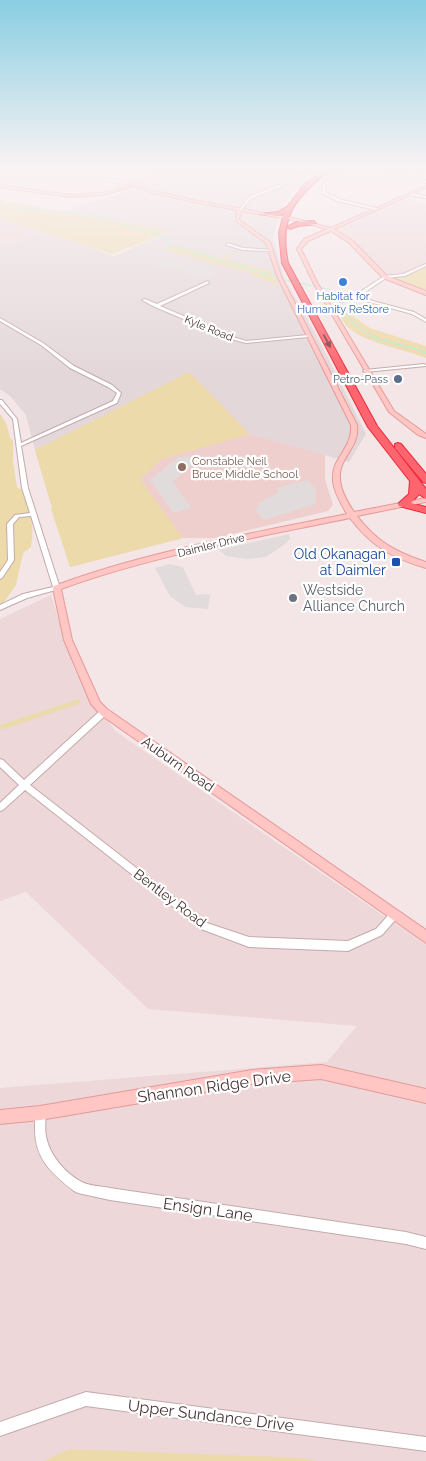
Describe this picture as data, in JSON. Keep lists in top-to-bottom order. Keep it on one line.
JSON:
{"streets":{"street":["Kyle Road","Daimler Drive","Auburn Road","Bentley Road","Shannon Ridge Drive","Ensign Lane","Upper Sundance Drive"]},"crossings":[["Daimler Drive","Auburn Road"],["Auburn Road","Bentley Road"],["Shannon Ridge Drive","Ensign Lane"]],"places":{"other":["Habitat for Humanity ReStore","Petro-Pass","Constable Neil Bruce Middle School","Westside Alliance Church"],"transit":["Old Okanagan at Daimler"]}}
